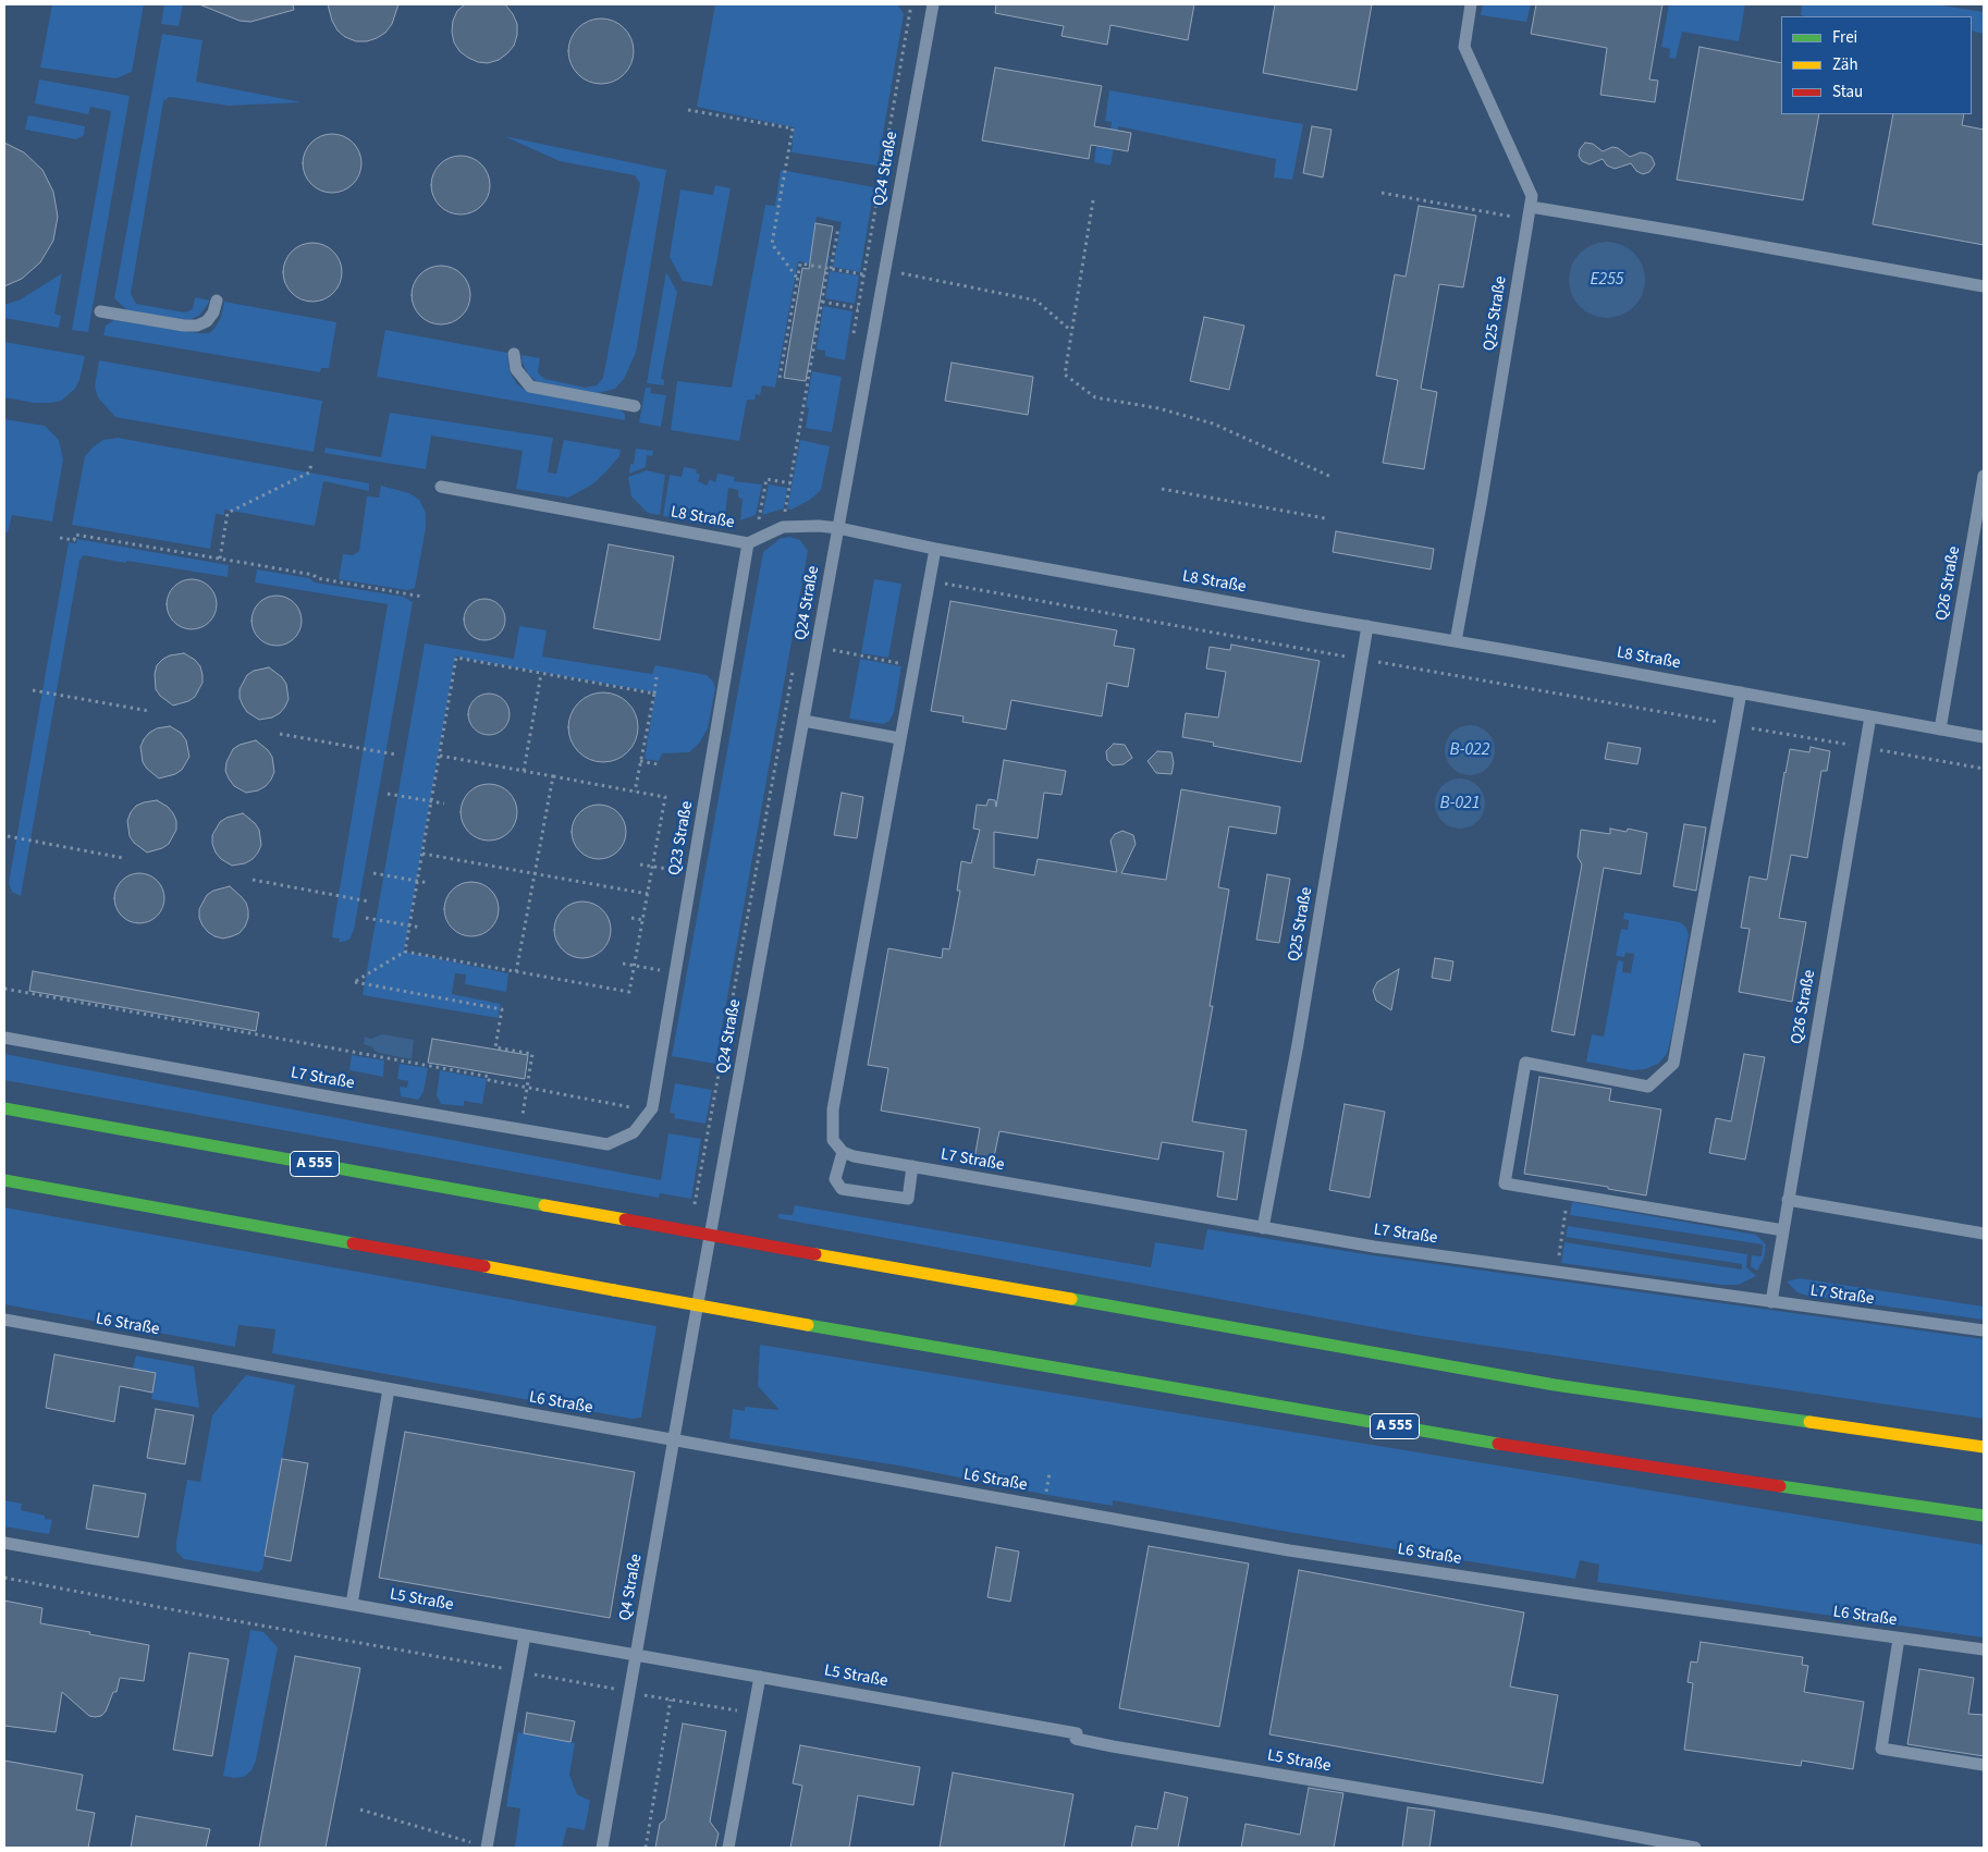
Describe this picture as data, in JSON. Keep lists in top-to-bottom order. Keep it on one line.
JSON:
{"streets":{"highway":["A 555"],"lane":["Q24 Straße","Q25 Straße","L8 Straße","Q26 Straße","Q23 Straße","L7 Straße","L6 Straße","Q4 Straße","L5 Straße"]},"crossings":[["Q24 Straße","L8 Straße"],["Q24 Straße","Q4 Straße"],["Q25 Straße","L8 Straße"],["Q25 Straße","L7 Straße"],["L8 Straße","Q26 Straße"],["L8 Straße","Q23 Straße"],["Q26 Straße","L7 Straße"],["Q23 Straße","L7 Straße"],["L6 Straße","Q4 Straße"],["Q4 Straße","L5 Straße"]],"water":["E255","B-022","B-021"],"legend":["Frei","Zäh","Stau"]}
